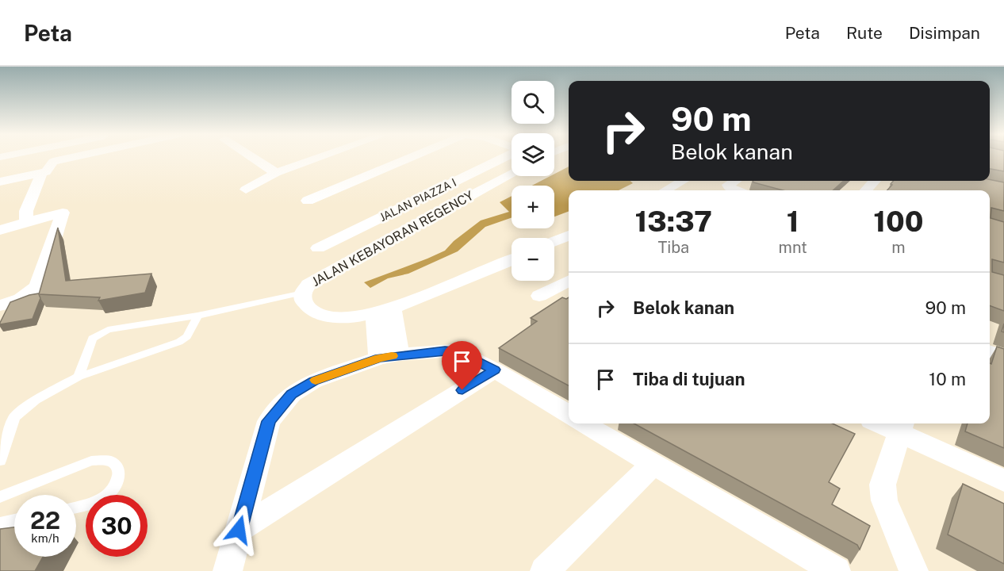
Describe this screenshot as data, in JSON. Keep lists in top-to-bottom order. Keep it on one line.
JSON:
{"streets":{"street":["JALAN PIAZZA I","JALAN KEBAYORAN REGENCY"]},"page":{"header":"Peta","nav":["Peta","Rute","Disimpan"],"map_buttons":["+","−"],"turn":["90 m","Belok kanan"],"eta":["13:37","Tiba","1","mnt","100","m"],"list":[{"name":"Belok kanan","value":"90 m"},{"name":"Tiba di tujuan","value":"10 m"}],"speed":"22 km/h","limit":"30"}}
